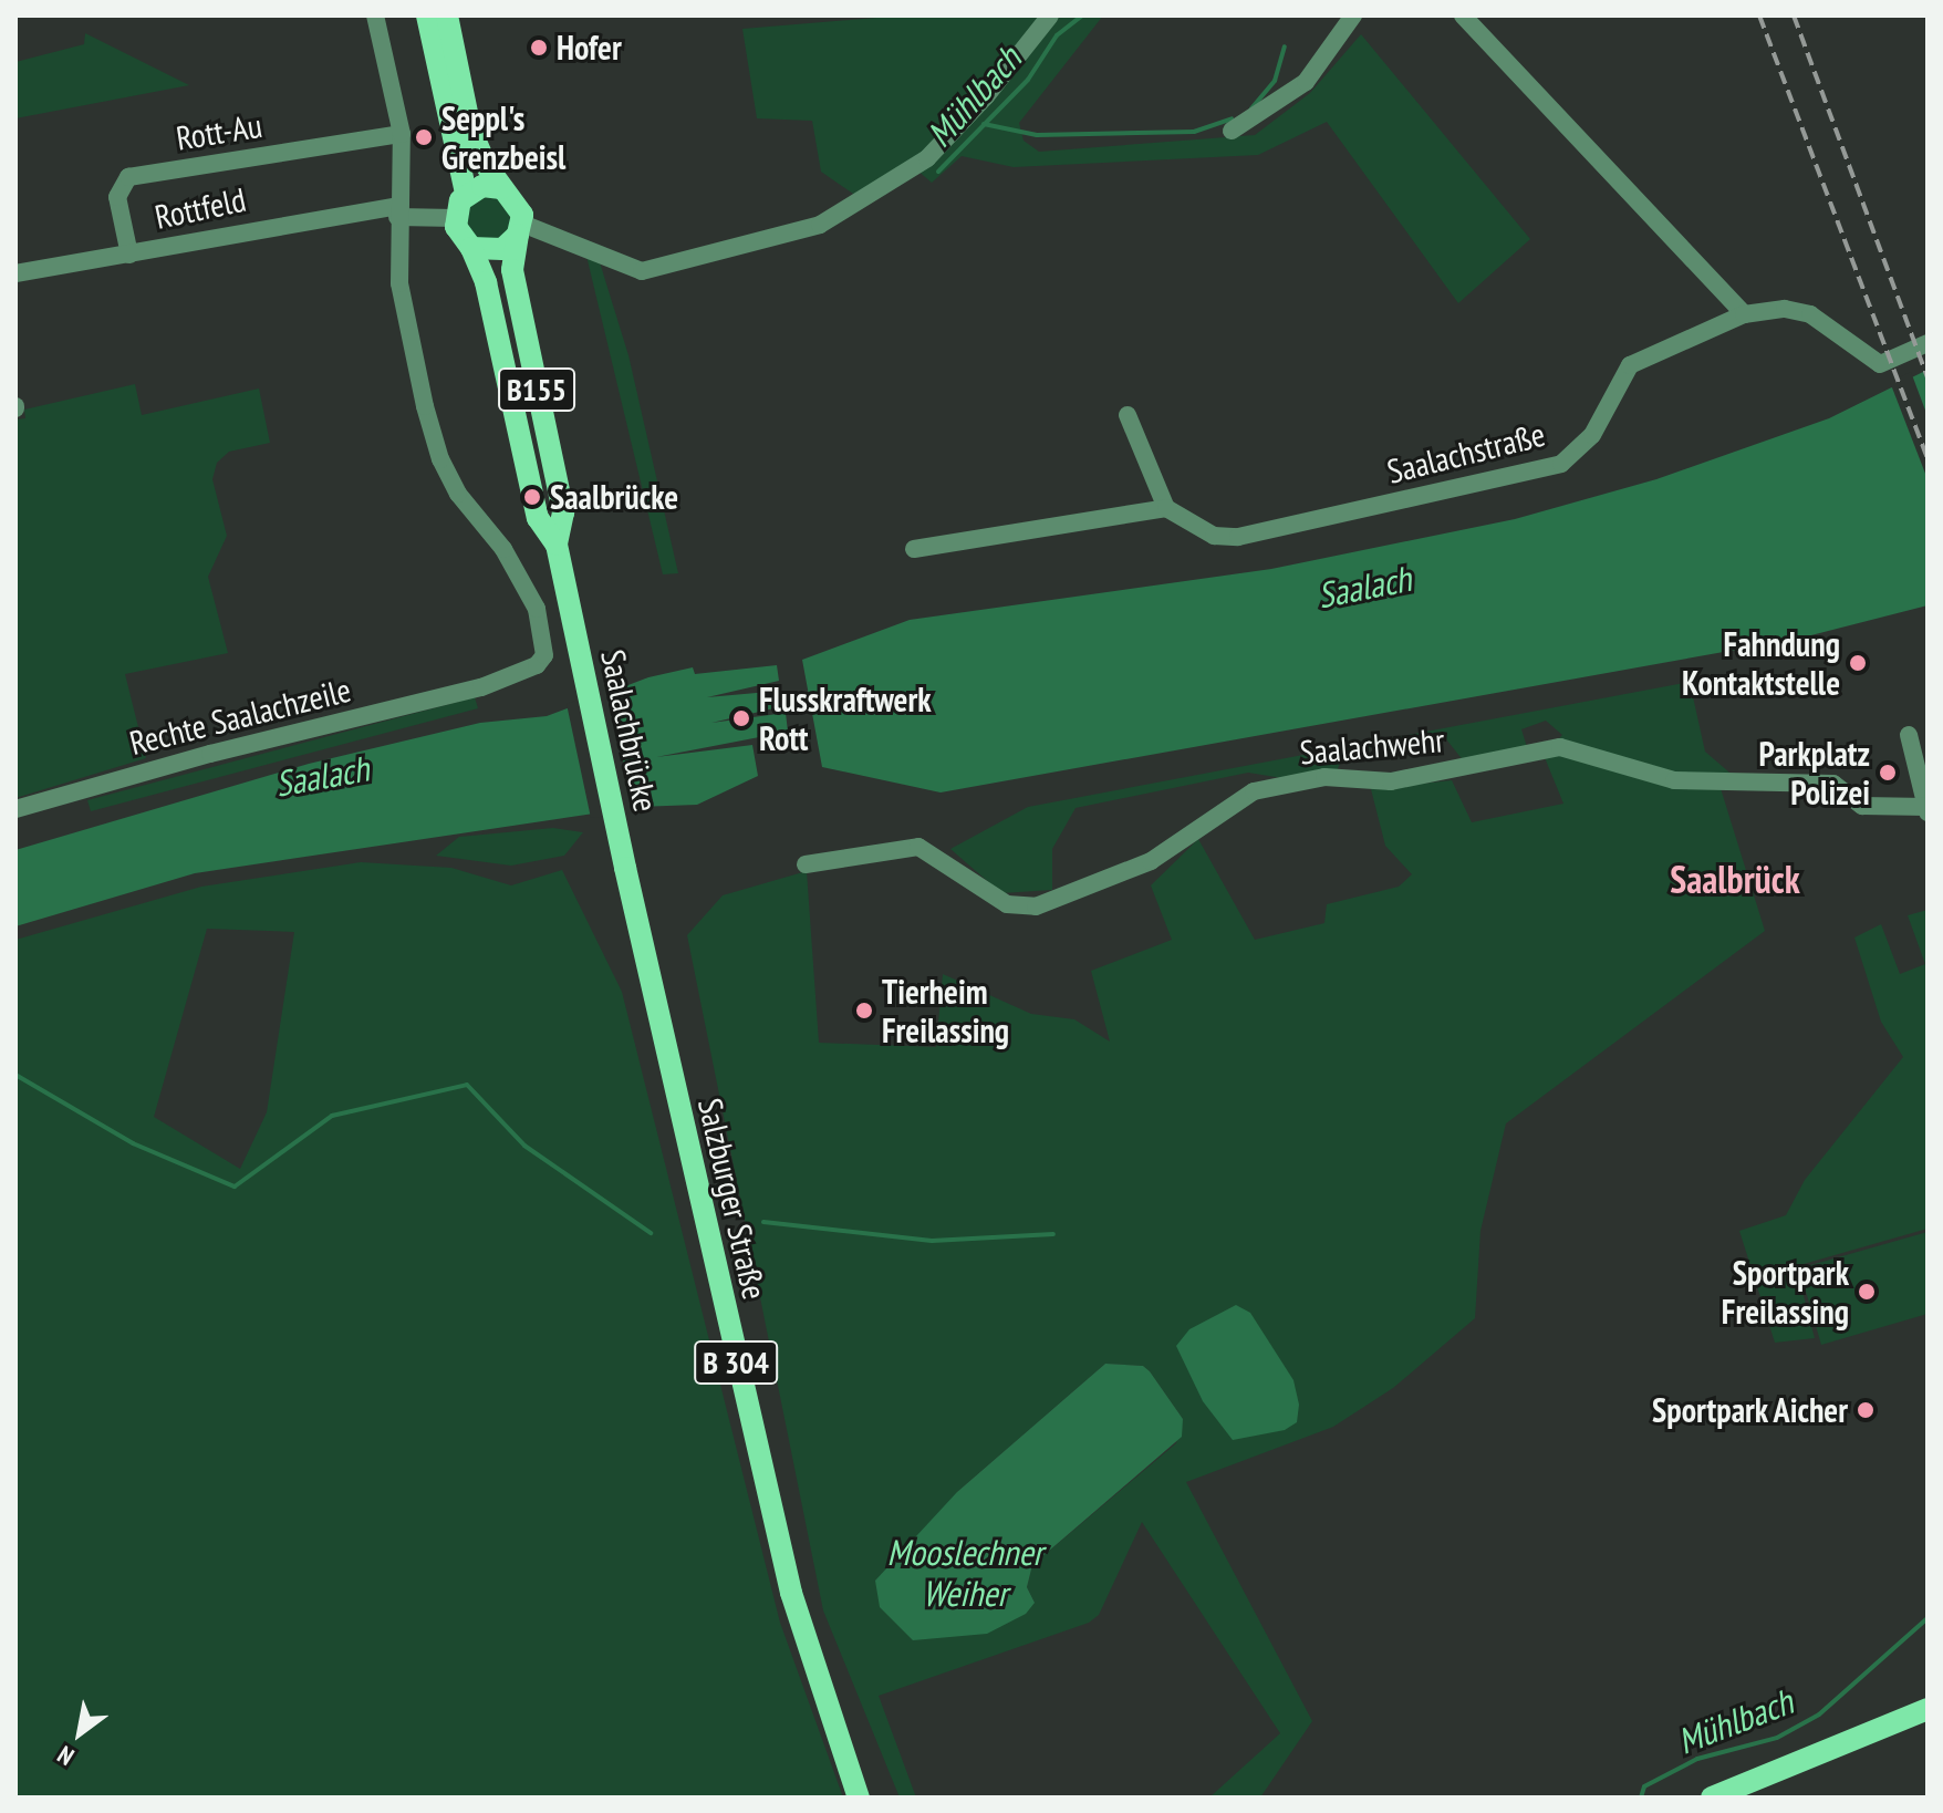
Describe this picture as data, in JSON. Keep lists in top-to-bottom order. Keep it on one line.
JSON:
{"streets":{"main road":["B155","Saalachbrücke","Salzburger Straße","B 304"],"street":["Rott-Au","Rottfeld","Saalachstraße","Rechte Saalachzeile","Saalachwehr"]},"crossings":[["Rott-Au","Rottfeld"],["Rott-Au","Rechte Saalachzeile"],["Rottfeld","B155"],["Rottfeld","Rechte Saalachzeile"],["B155","Saalachbrücke"],["Saalachbrücke","Salzburger Straße"]],"districts":["Saalbrück"],"water":["Mühlbach","Saalach","Mooslechner Weiher"],"places":["Hofer","Seppl's Grenzbeisl","Saalbrücke","Fahndung Kontaktstelle","Flusskraftwerk Rott","Parkplatz Polizei","Tierheim Freilassing","Sportpark Freilassing","Sportpark Aicher"],"north":"bottom left"}
